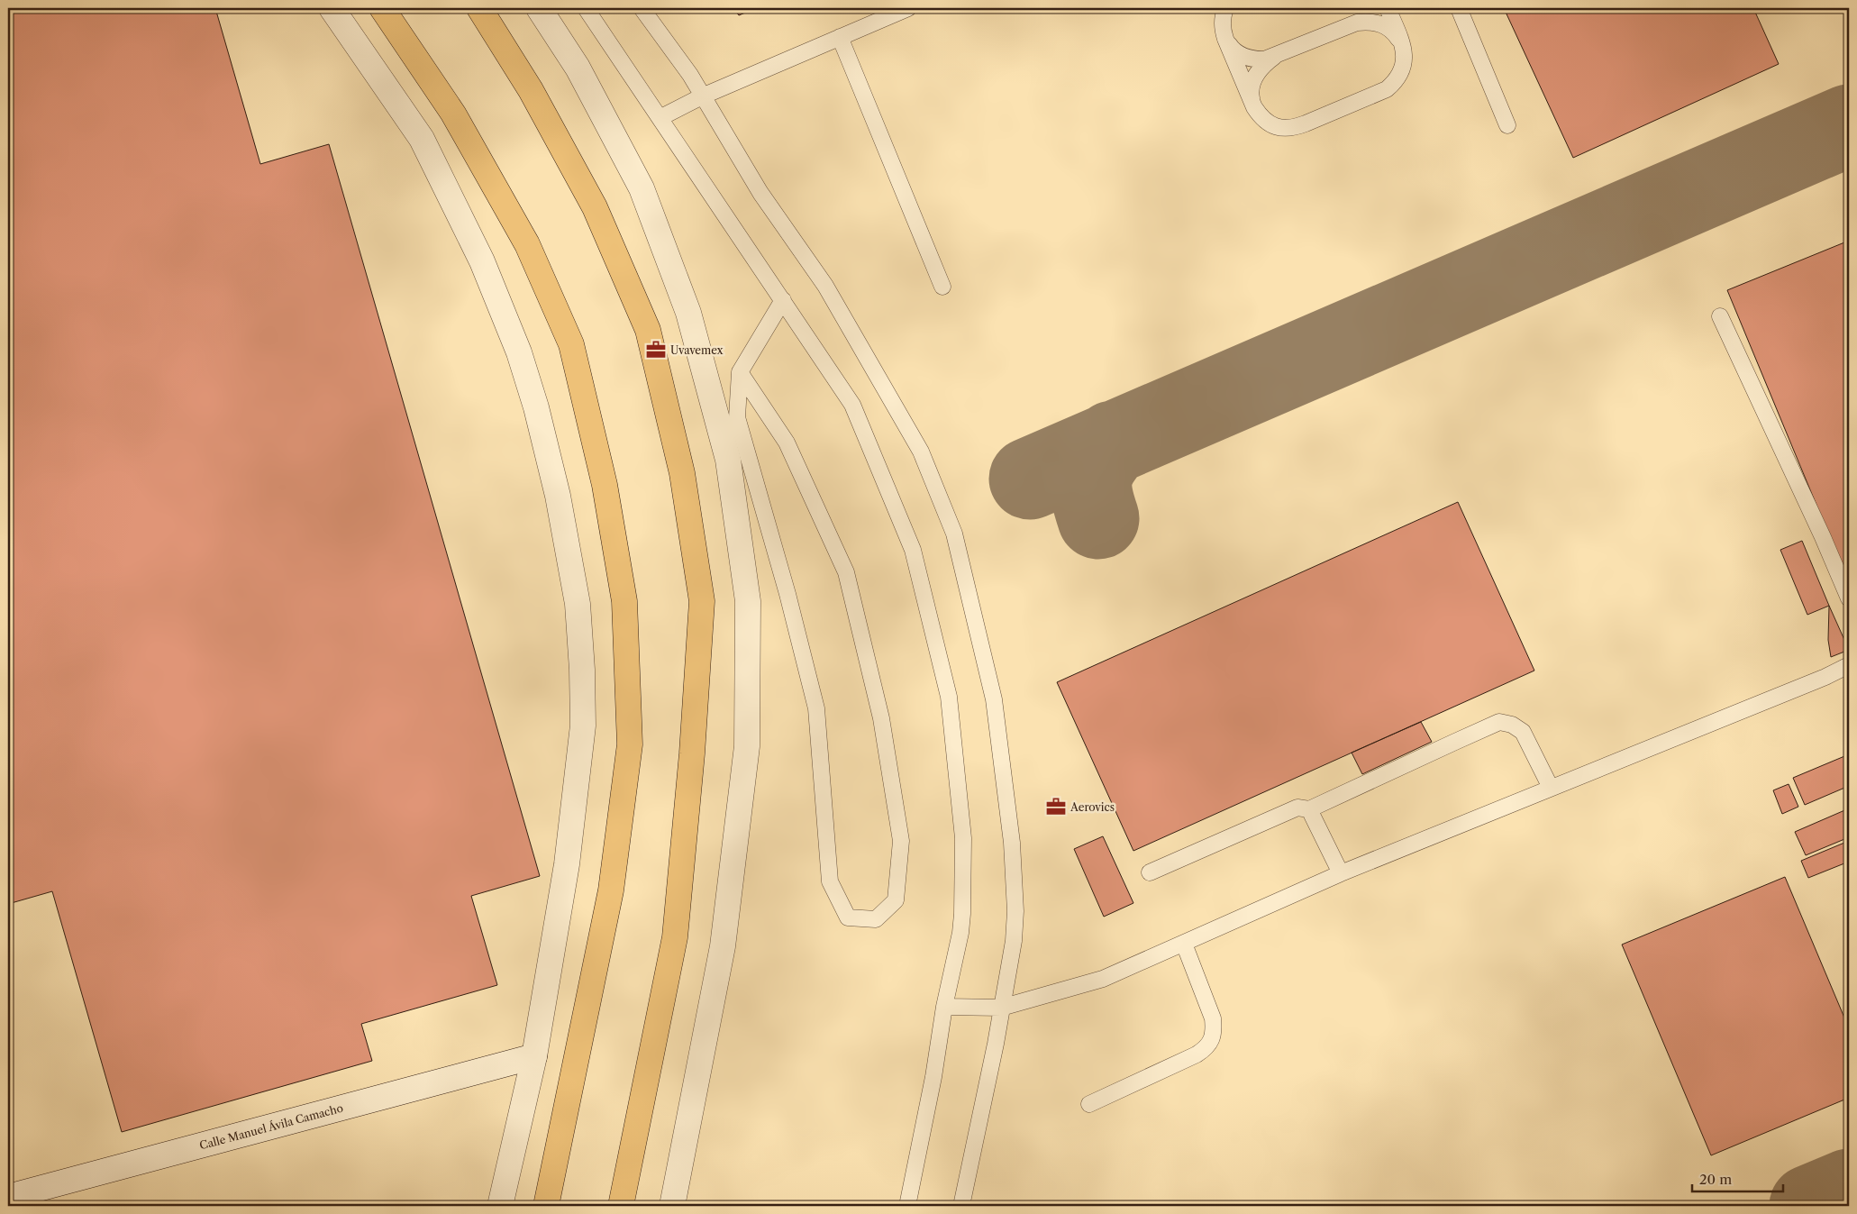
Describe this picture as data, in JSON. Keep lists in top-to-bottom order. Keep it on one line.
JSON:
{"streets":{"street":["Calle Manuel Ávila Camacho"]},"places":{"office":["Uvavemex","Aerovics"]},"scale_bar":"20 m"}
